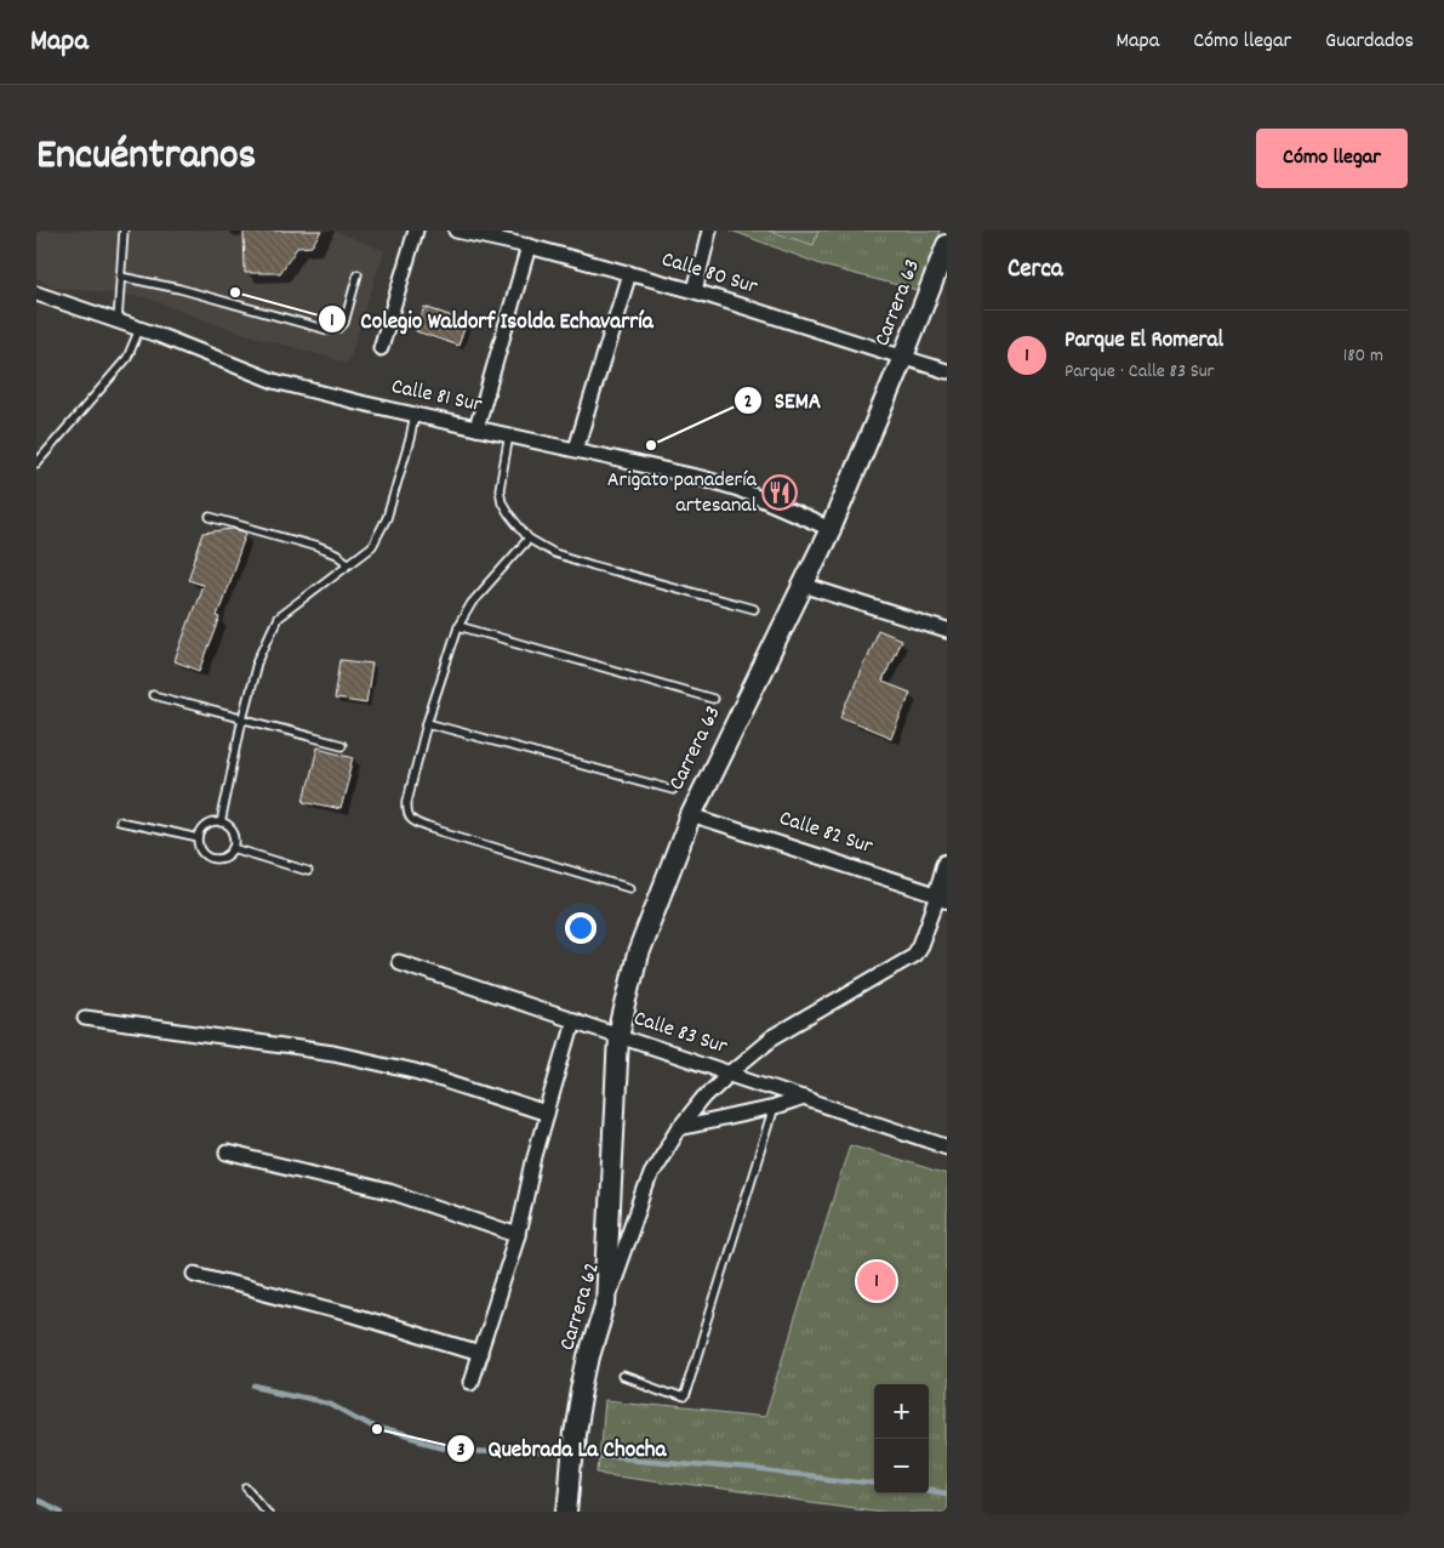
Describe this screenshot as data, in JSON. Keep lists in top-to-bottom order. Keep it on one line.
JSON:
{"streets":{"street":["Calle 80 Sur","Carrera 63","Calle 81 Sur","Calle 82 Sur","Calle 83 Sur","Carrera 62"]},"crossings":[["Calle 80 Sur","Carrera 63"],["Carrera 63","Calle 81 Sur"],["Carrera 63","Calle 82 Sur"],["Carrera 63","Calle 83 Sur"],["Carrera 63","Carrera 62"],["Calle 82 Sur","Carrera 62"],["Calle 83 Sur","Carrera 62"]],"places":{"other":["Colegio Waldorf Isolda Echavarría","SEMA","Quebrada La Chocha"],"restaurant":["Arigato panadería artesanal"]},"page":{"header":"Mapa","nav":["Mapa","Cómo llegar","Guardados"],"title":"Encuéntranos","buttons":"Cómo llegar","heading":"Cerca","list":[{"mark":"1","name":"Parque El Romeral","note":"Parque · Calle 83 Sur","value":"180 m"}],"pins":"1","map_buttons":["+","−"]}}
